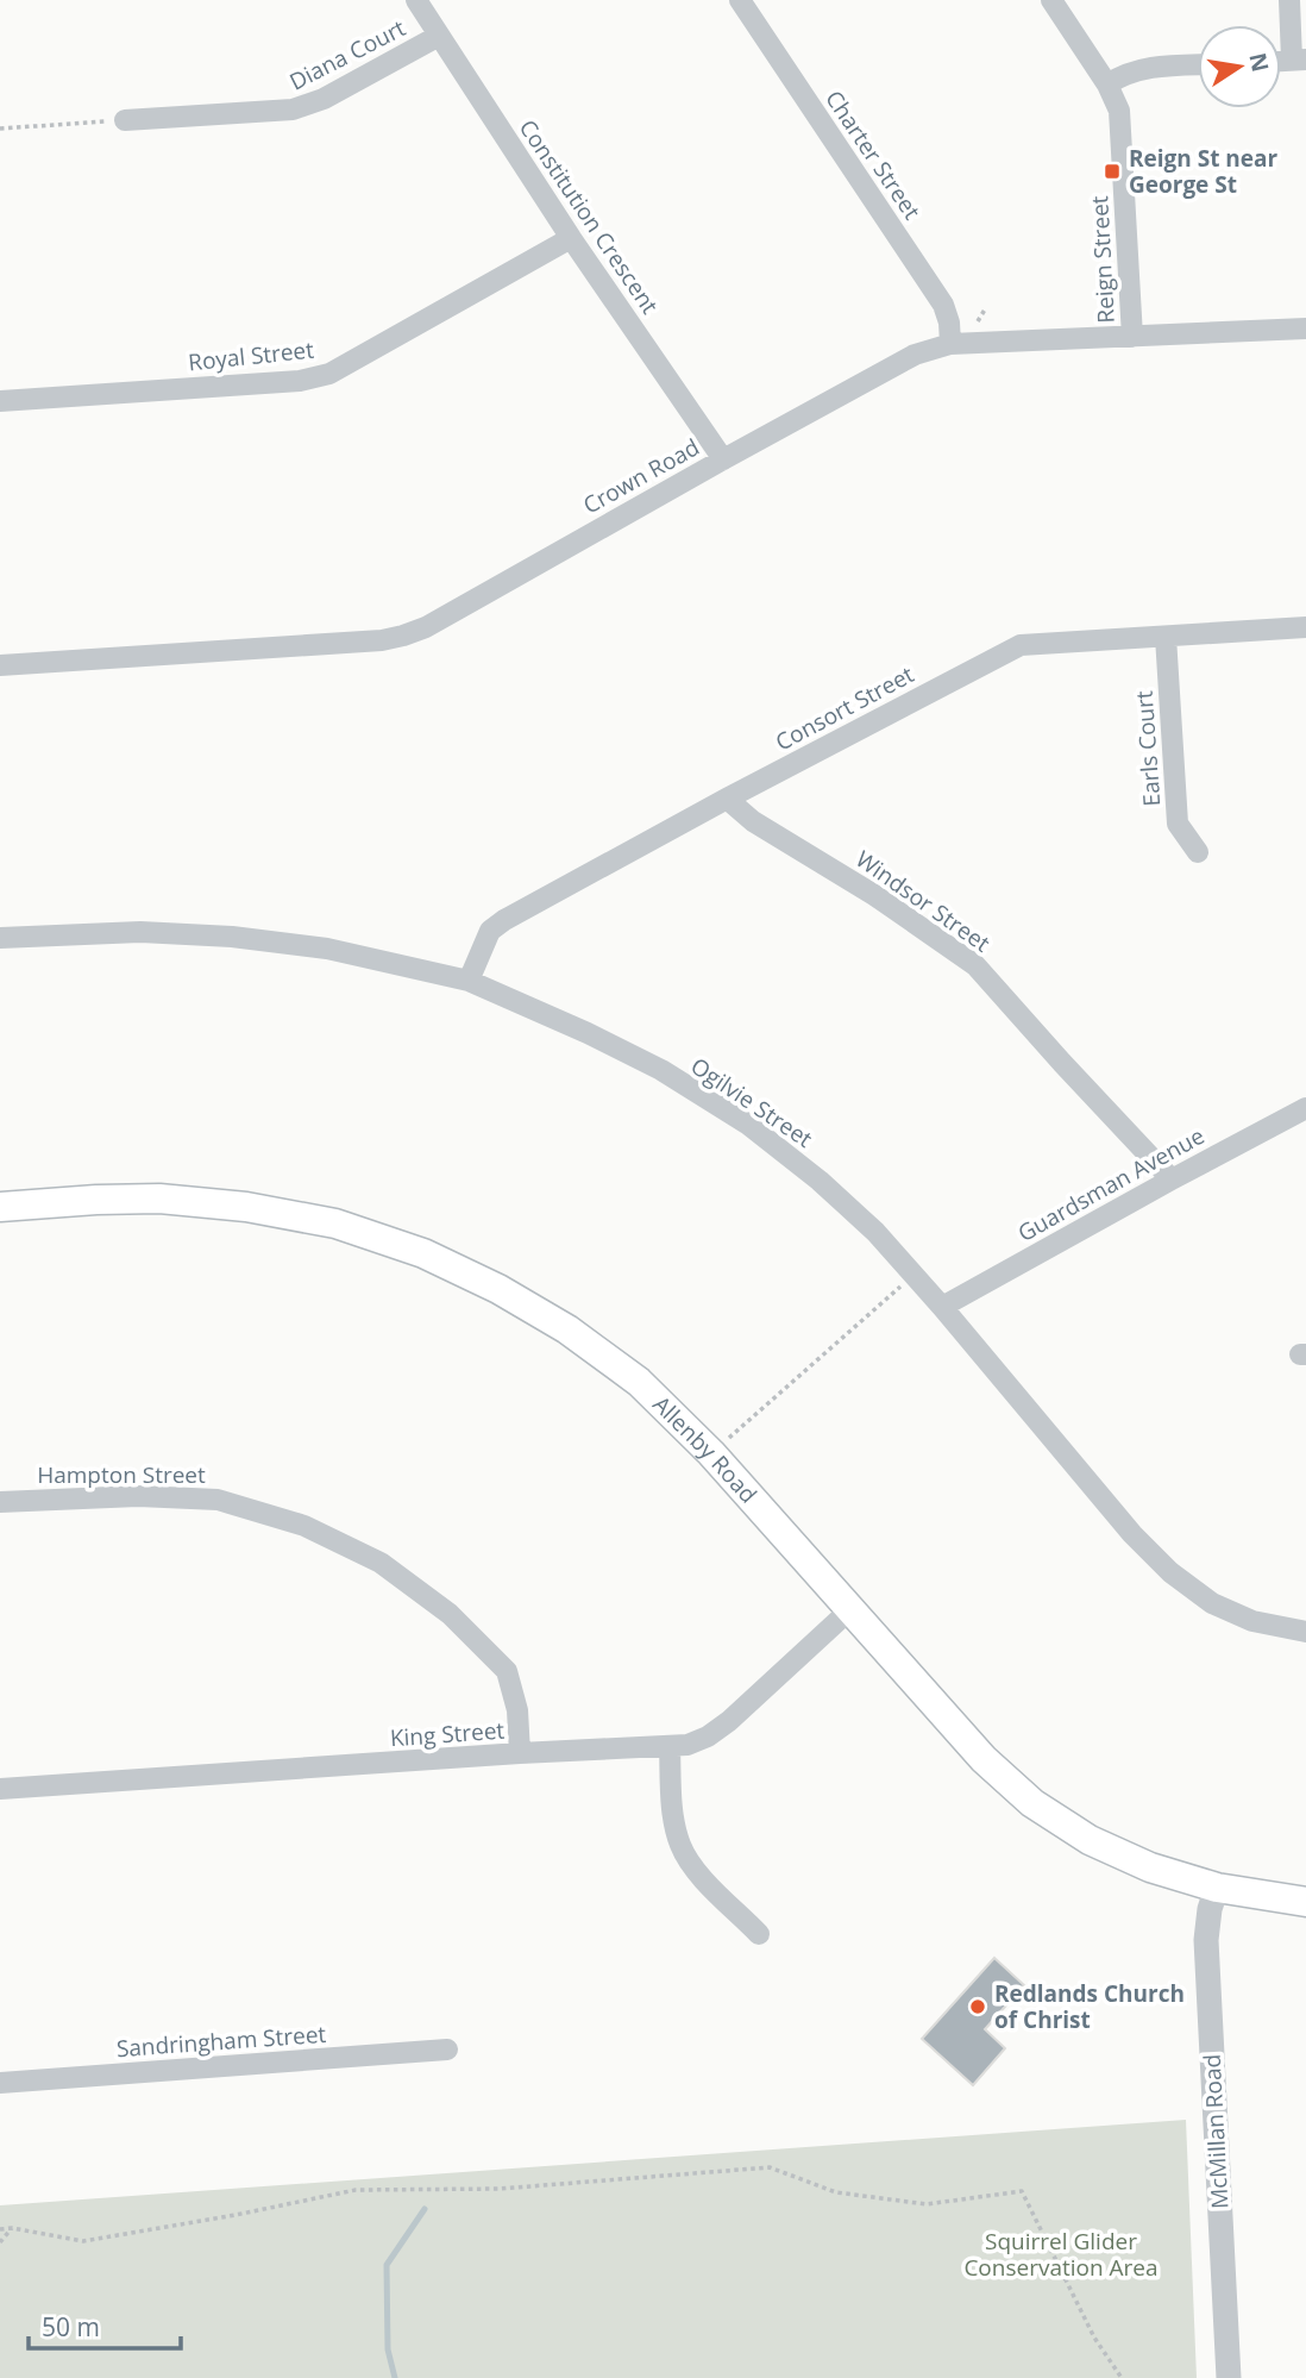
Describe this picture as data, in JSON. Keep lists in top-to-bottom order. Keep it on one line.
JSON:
{"streets":{"main road":["Allenby Road"],"street":["Diana Court","Charter Street","Constitution Crescent","Reign Street","Royal Street","Crown Road","Consort Street","Earls Court","Windsor Street","Ogilvie Street","Guardsman Avenue","Hampton Street","King Street","Sandringham Street","McMillan Road"]},"crossings":[["Diana Court","Constitution Crescent"],["Charter Street","Crown Road"],["Constitution Crescent","Royal Street"],["Constitution Crescent","Crown Road"],["Reign Street","Crown Road"],["Consort Street","Earls Court"],["Consort Street","Windsor Street"],["Consort Street","Ogilvie Street"],["Windsor Street","Guardsman Avenue"],["Ogilvie Street","Guardsman Avenue"],["Allenby Road","King Street"],["Allenby Road","McMillan Road"],["Hampton Street","King Street"]],"parks":["Squirrel Glider Conservation Area"],"places":{"transit":["Reign St near George St"],"other":["Redlands Church of Christ"]},"scale_bar":"50 m","north":"right"}
